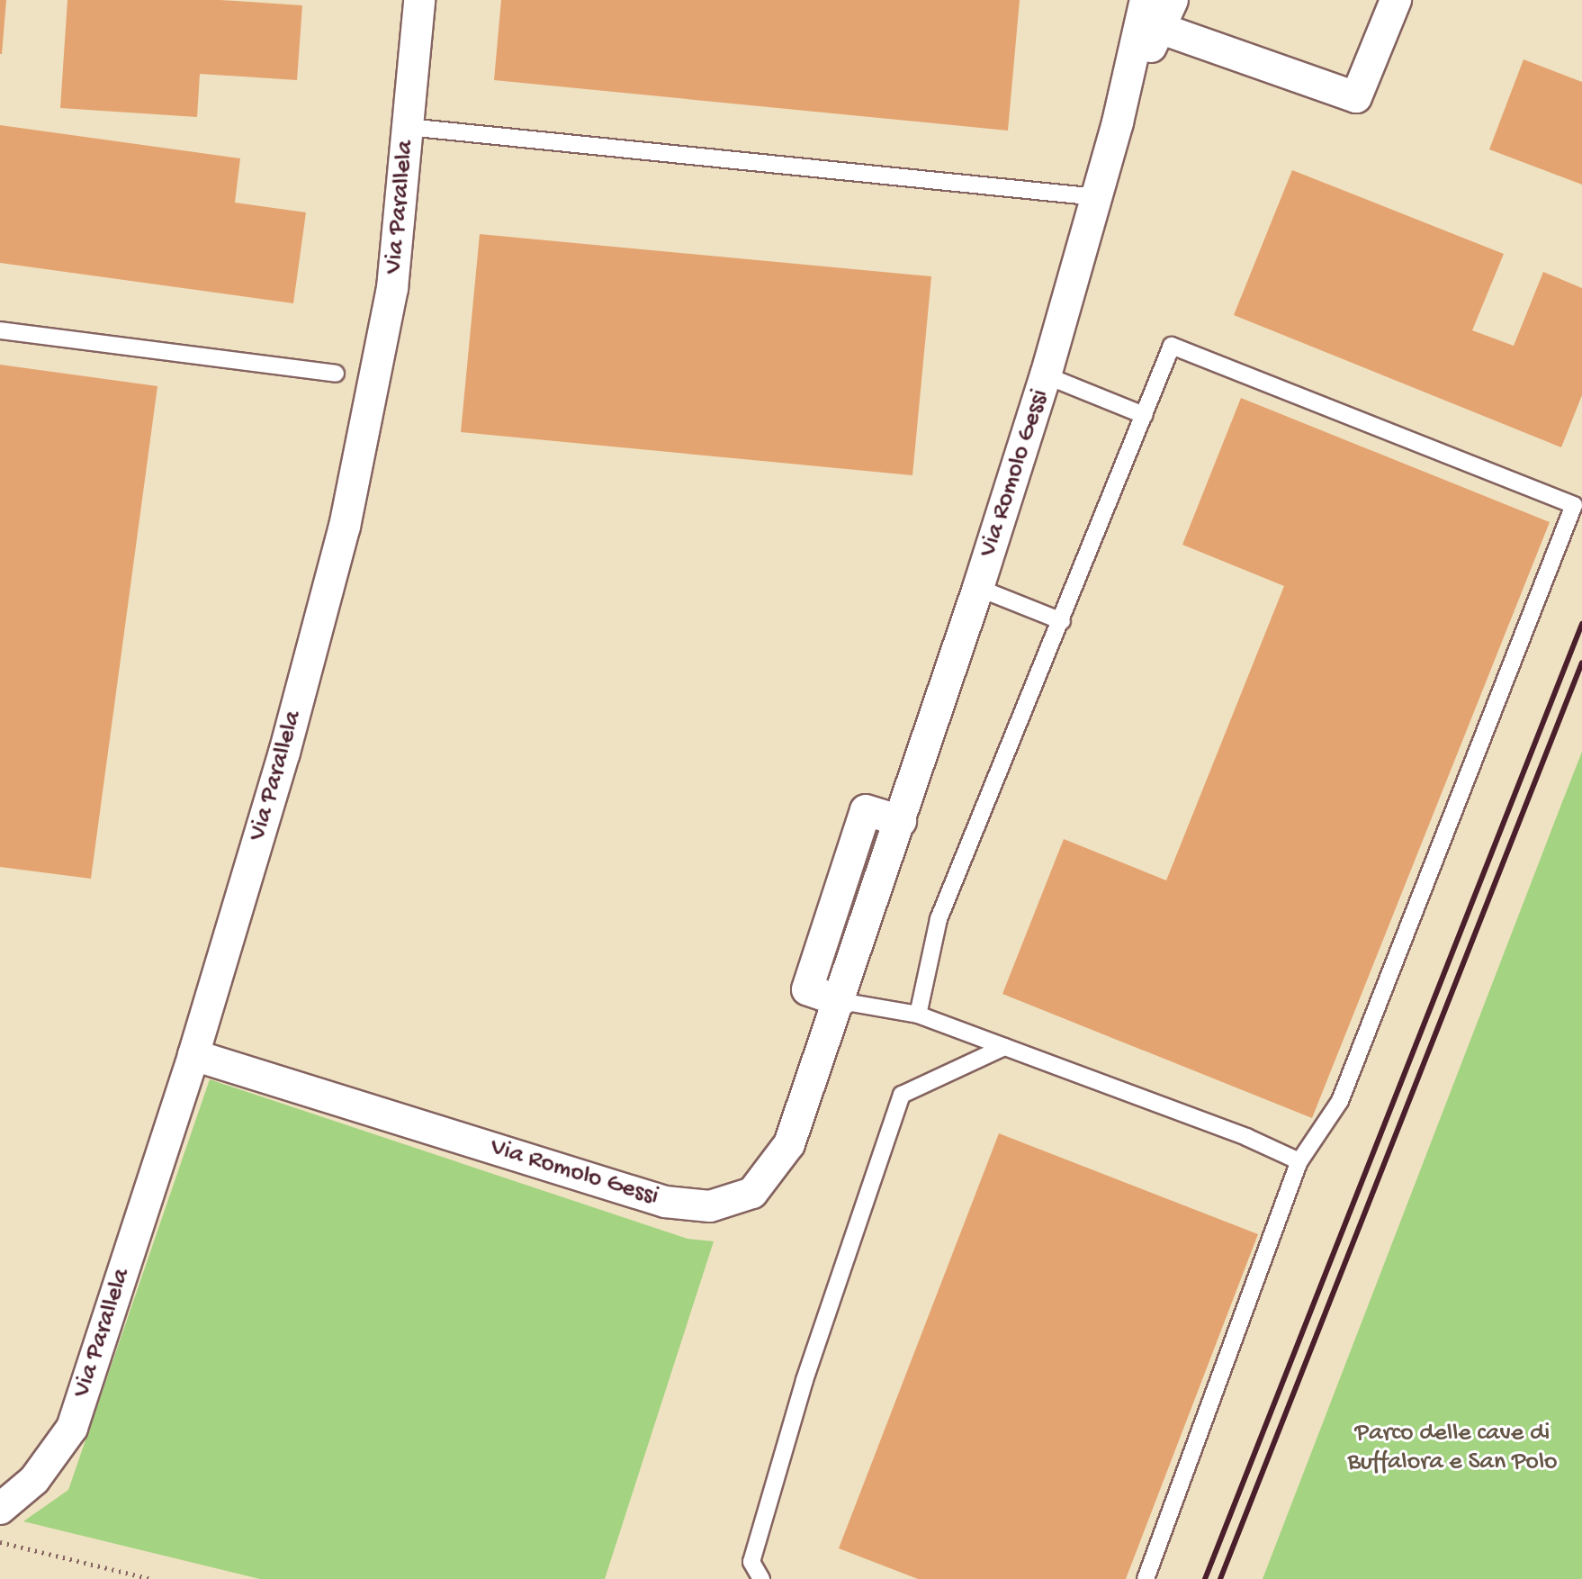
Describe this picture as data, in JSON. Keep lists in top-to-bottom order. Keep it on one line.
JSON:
{"streets":{"street":["Via Parallela","Via Romolo Gessi"]},"crossings":[["Via Parallela","Via Romolo Gessi"]],"parks":["Parco delle cave di Buffalora e San Polo"]}
